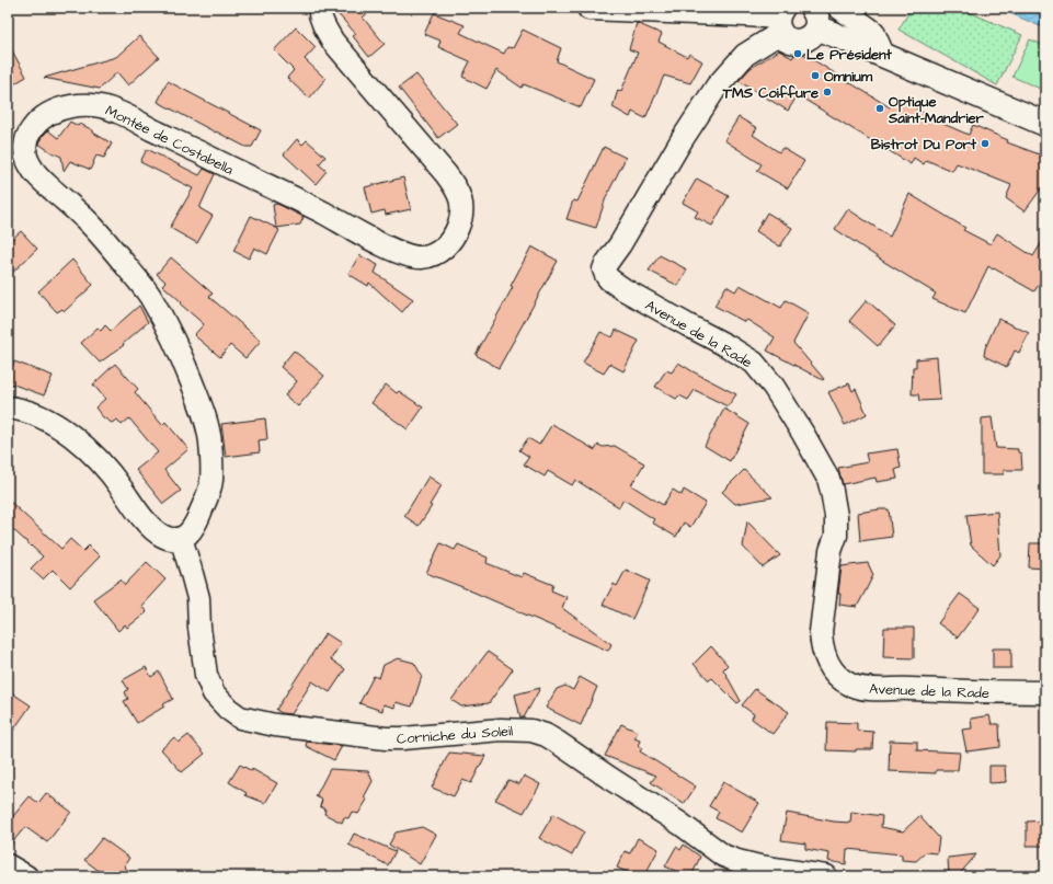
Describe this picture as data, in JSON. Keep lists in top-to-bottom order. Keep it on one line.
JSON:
{"streets":{"street":["Montée de Costabella","Avenue de la Rade","Corniche du Soleil"]},"crossings":[["Montée de Costabella","Corniche du Soleil"]],"places":["Le Président","Omnium","TMS Coiffure","Optique Saint-Mandrier","Bistrot Du Port"]}
